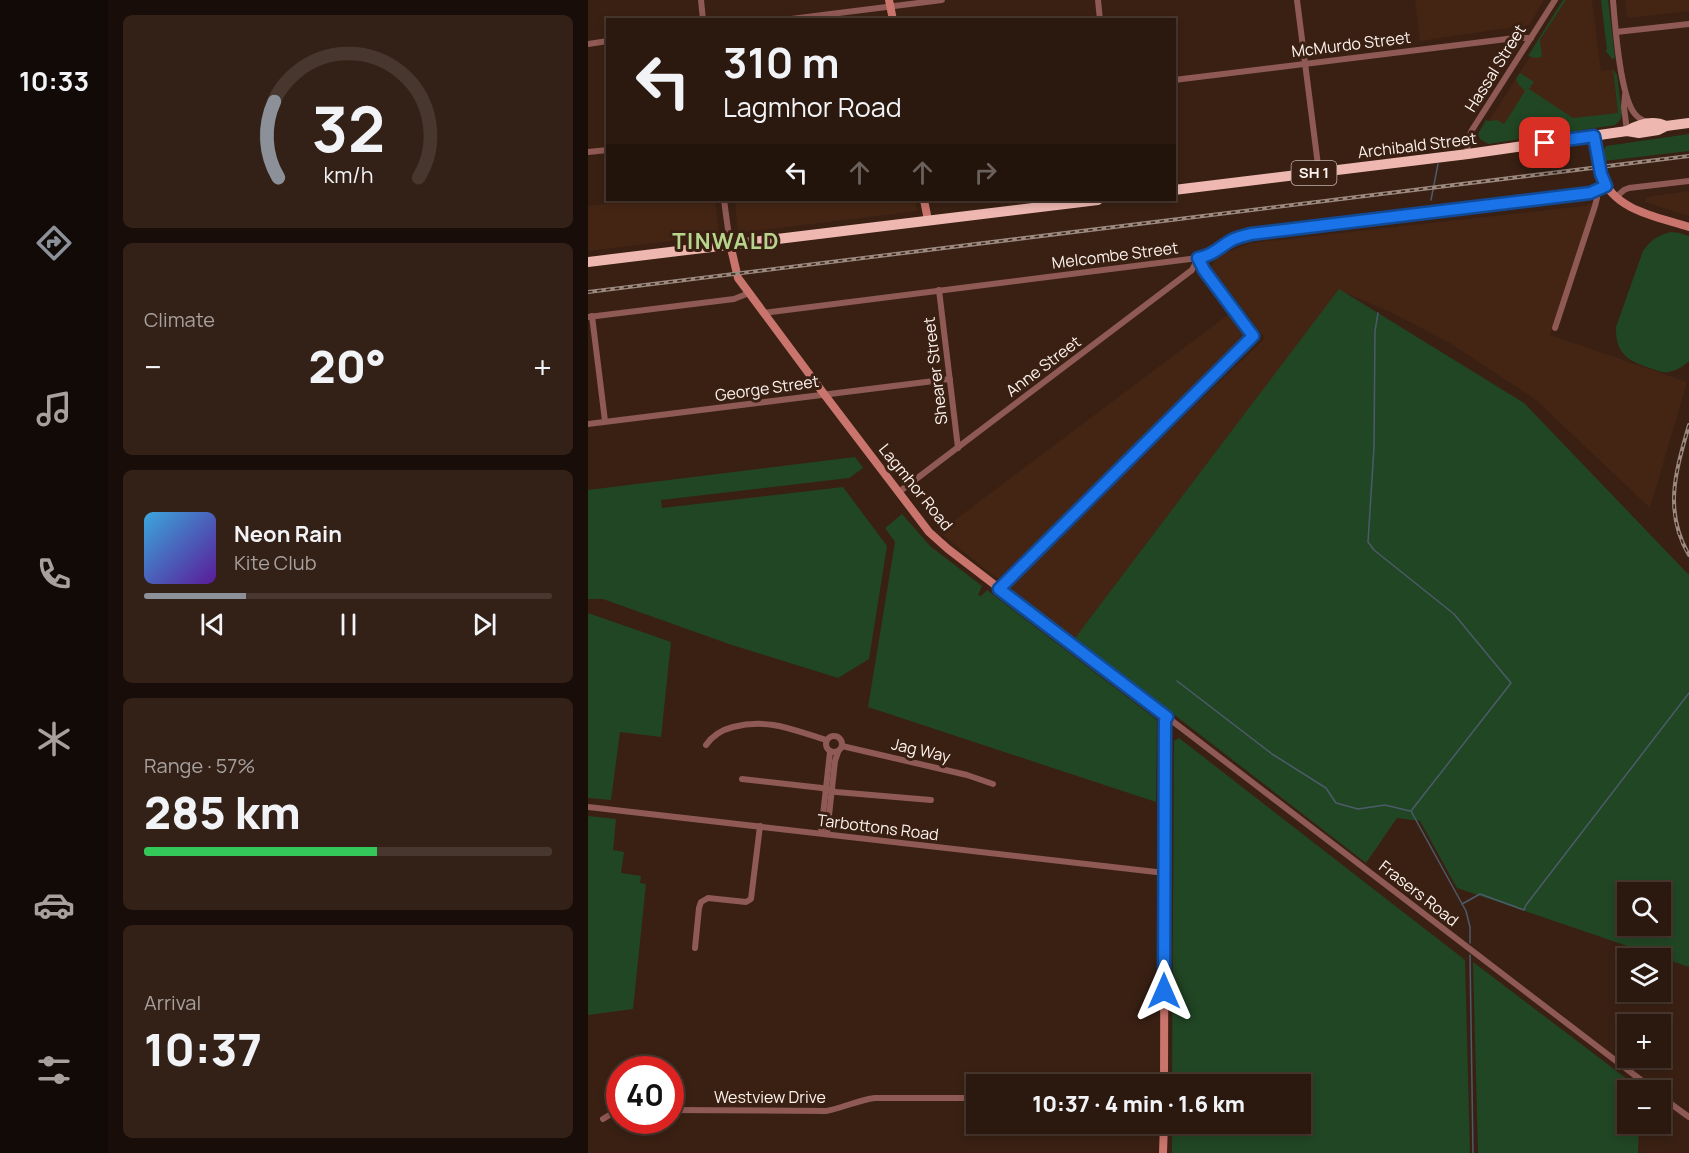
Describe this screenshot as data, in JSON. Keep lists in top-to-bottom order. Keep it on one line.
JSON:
{"streets":{"highway":["Archibald Street","SH 1"],"street":["McMurdo Street","Hassal Street","Melcombe Street","Anne Street","Shearer Street","George Street","Lagmhor Road","Jag Way","Tarbottons Road","Frasers Road","Westview Drive"]},"crossings":[["McMurdo Street","Hassal Street"],["Hassal Street","Archibald Street"],["Archibald Street","SH 1"],["Melcombe Street","Anne Street"],["Melcombe Street","Shearer Street"],["Melcombe Street","Lagmhor Road"],["Anne Street","Shearer Street"],["Anne Street","Lagmhor Road"],["Shearer Street","George Street"],["George Street","Lagmhor Road"],["Lagmhor Road","Frasers Road"]],"districts":["TINWALD"],"page":{"tabs":"10:33","turn":["310 m","Lagmhor Road"],"tile":["Climate",["Range · 57%","285 km"],["Arrival","10:37"]],"heat":["−","20°","+"],"song":["Neon Rain","Kite Club"],"map_buttons":["+","−"],"limit":"40","trip":"10:37 · 4 min · 1.6 km","gauge":["32","km/h"]}}
